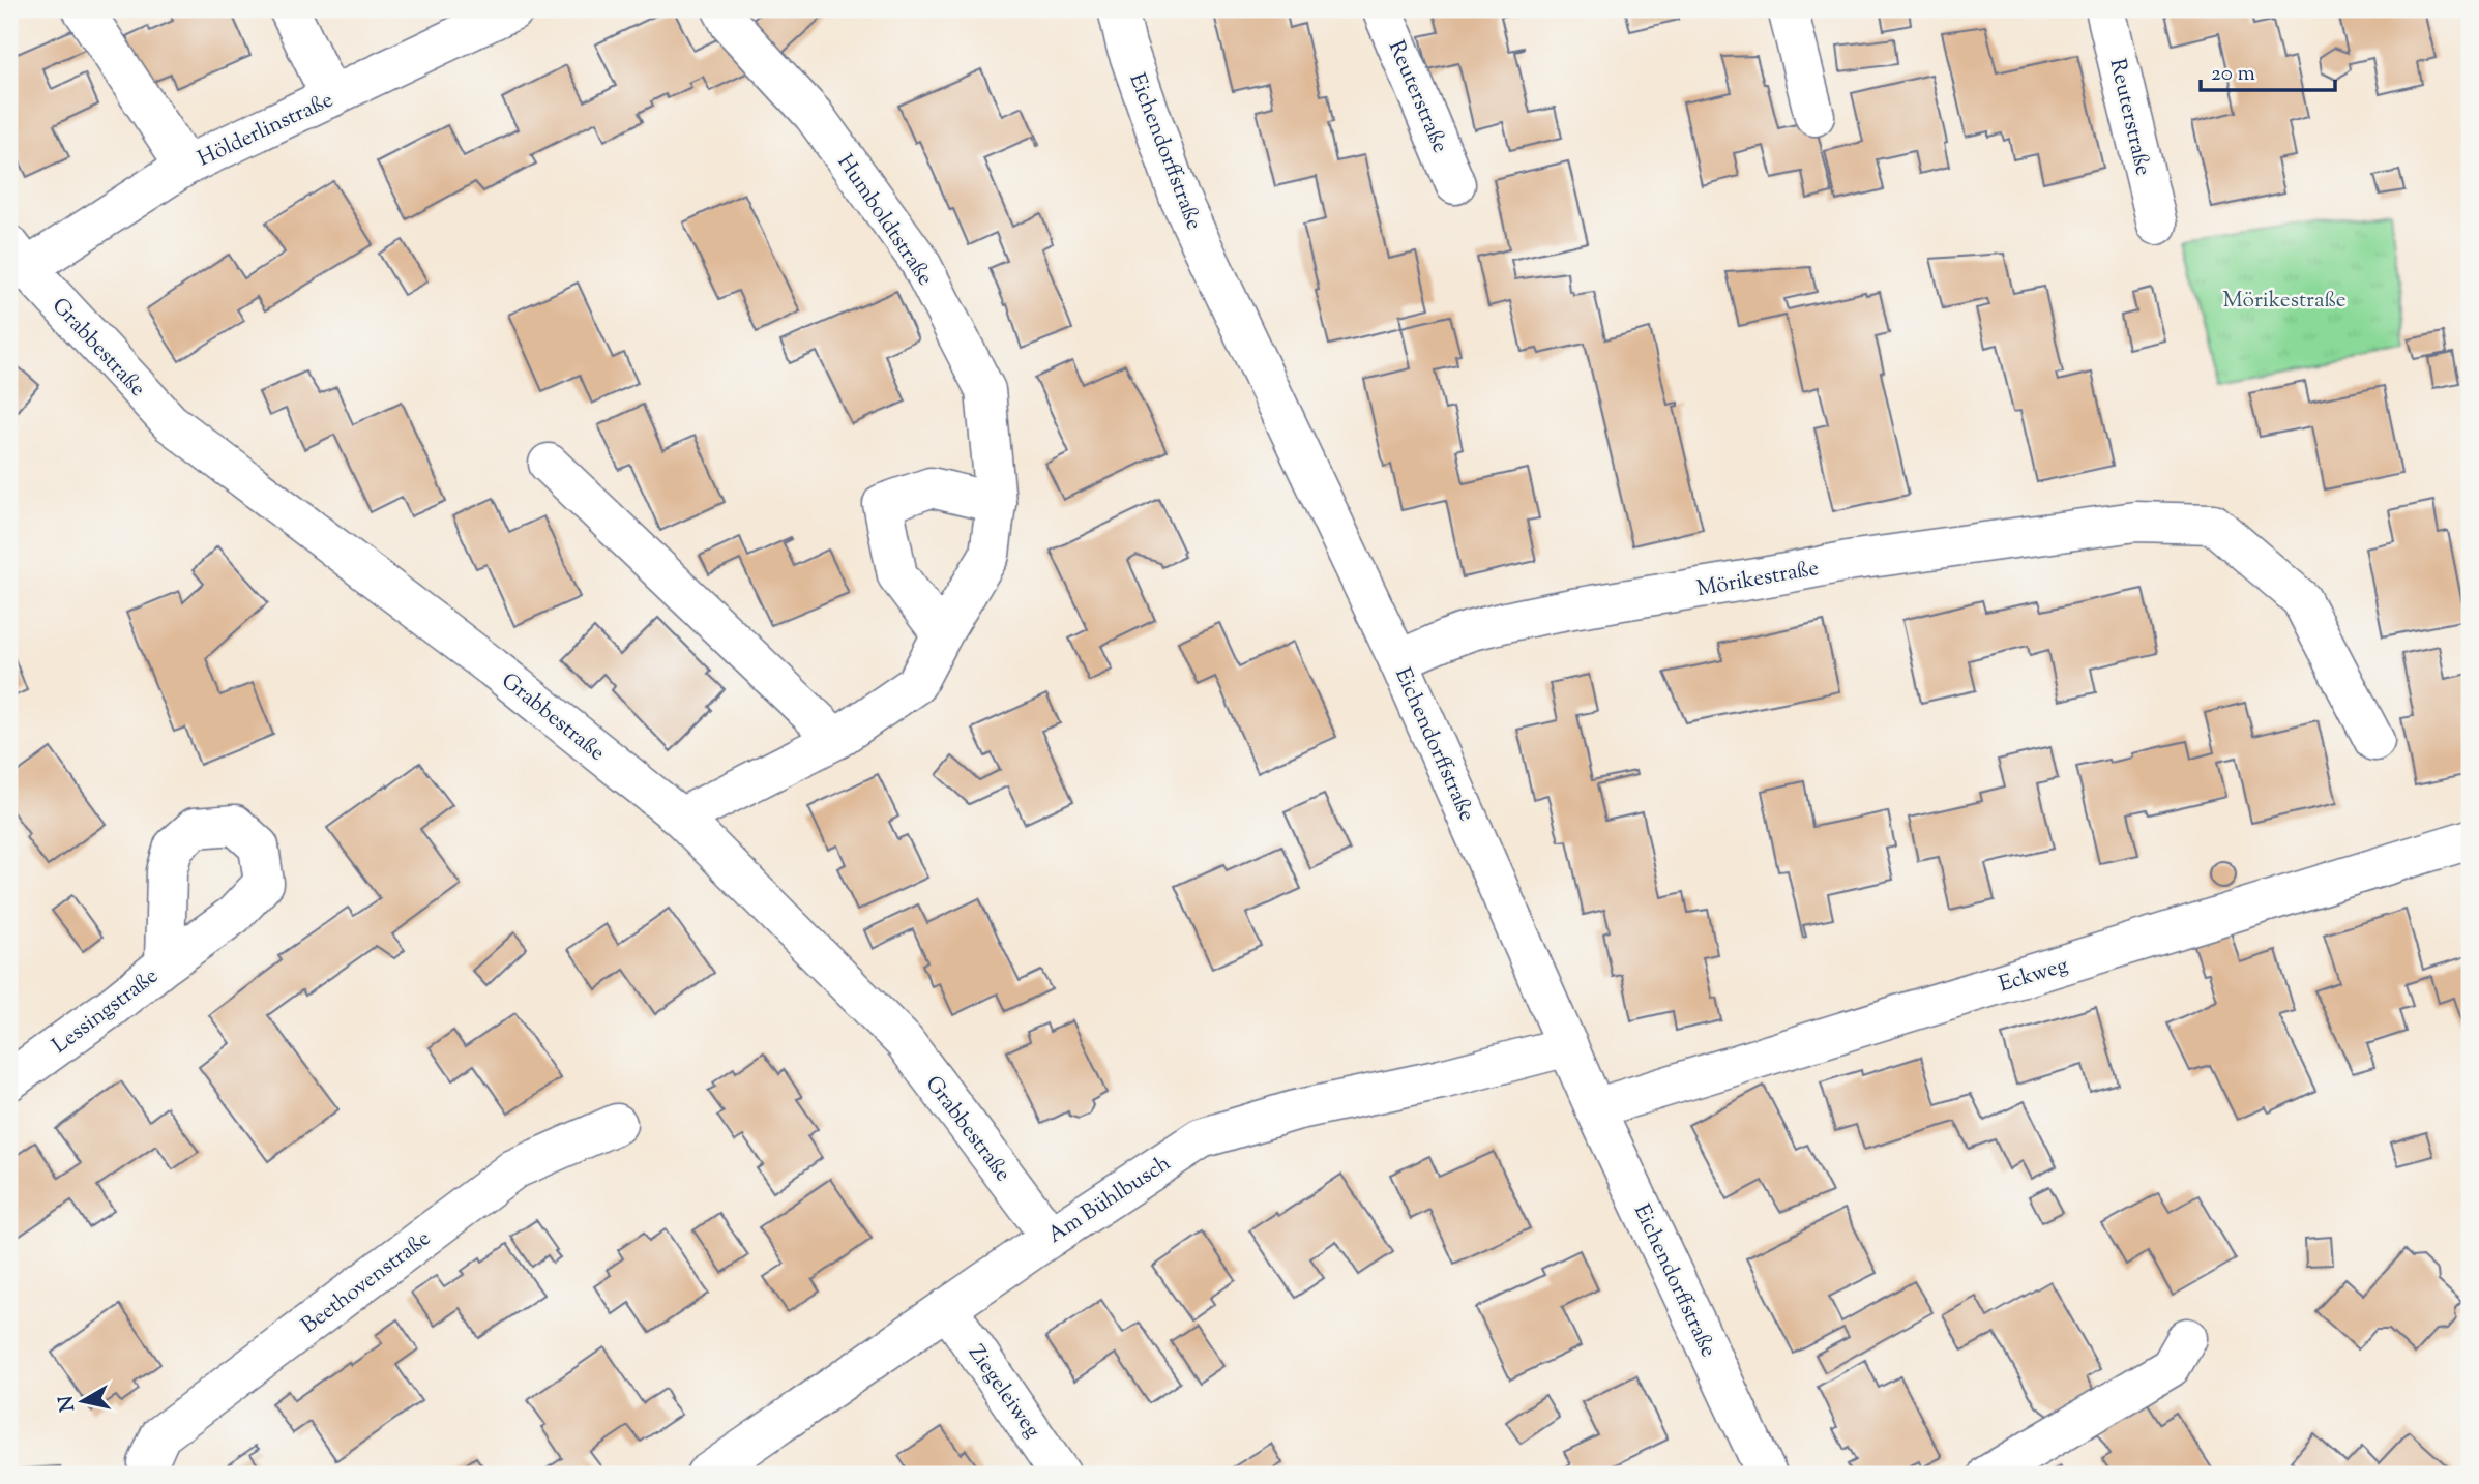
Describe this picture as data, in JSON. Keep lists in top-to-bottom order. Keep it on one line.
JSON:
{"streets":{"street":["Reuterstraße","Hölderlinstraße","Eichendorffstraße","Humboldtstraße","Grabbestraße","Mörikestraße","Eckweg","Lessingstraße","Am Bühlbusch","Beethovenstraße","Ziegeleiweg"]},"crossings":[["Hölderlinstraße","Grabbestraße"],["Eichendorffstraße","Mörikestraße"],["Eichendorffstraße","Eckweg"],["Eichendorffstraße","Am Bühlbusch"],["Humboldtstraße","Grabbestraße"],["Grabbestraße","Am Bühlbusch"],["Am Bühlbusch","Ziegeleiweg"]],"parks":["Mörikestraße"],"scale_bar":"20 m","north":"left"}
